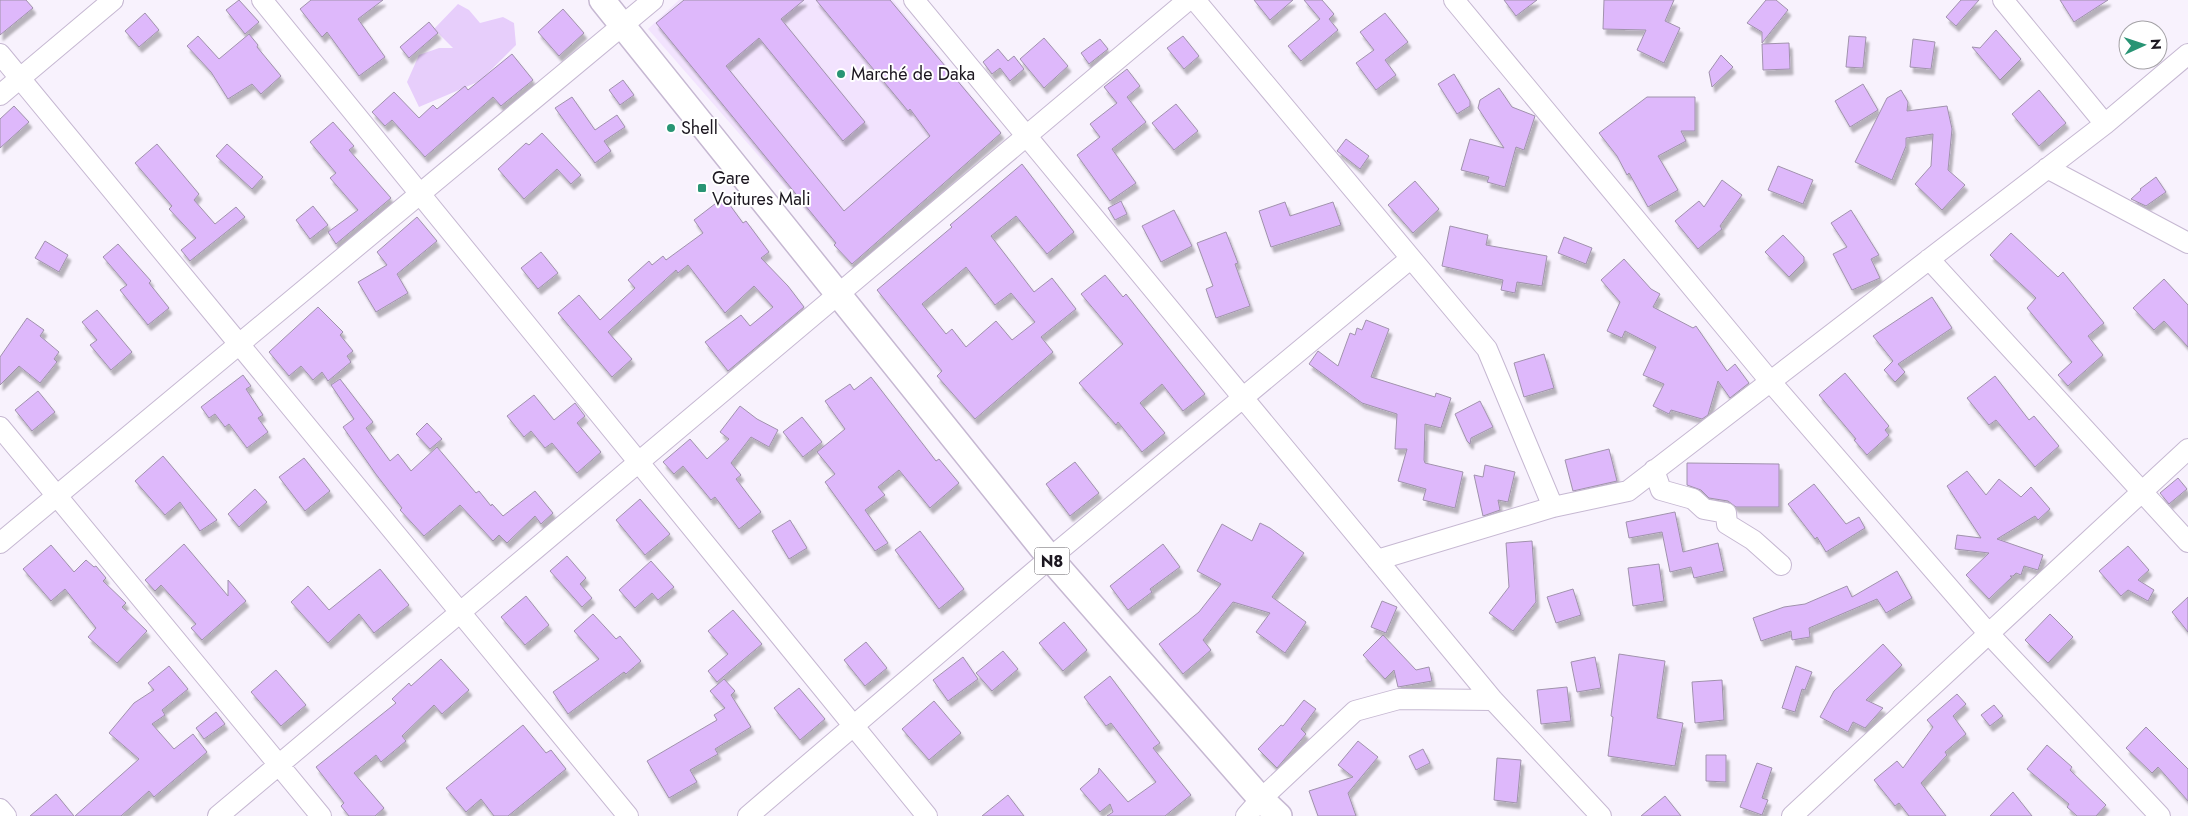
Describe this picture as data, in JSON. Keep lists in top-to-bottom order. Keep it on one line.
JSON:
{"streets":{"main road":["N8"]},"places":{"other":["Marché de Daka","Shell"],"transit":["Gare Voitures Mali"]},"north":"right"}
